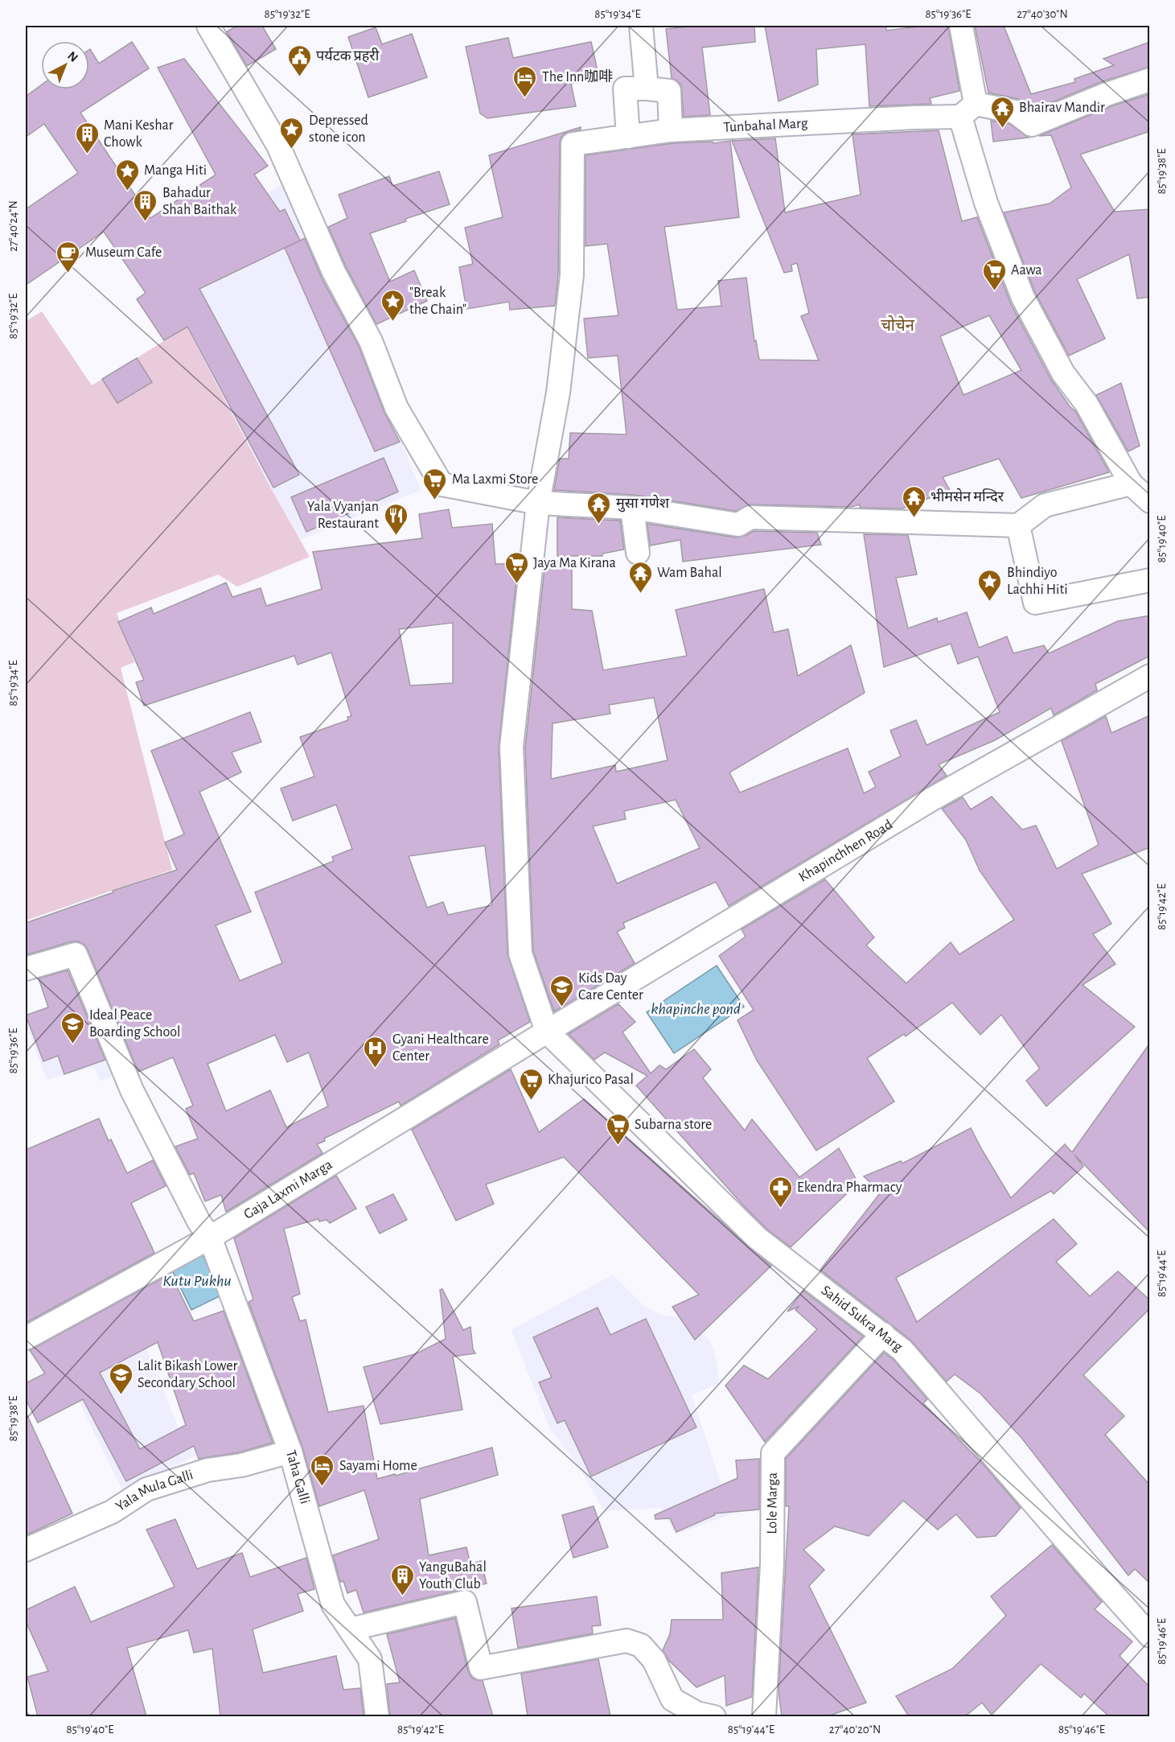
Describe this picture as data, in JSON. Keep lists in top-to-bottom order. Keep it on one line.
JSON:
{"streets":{"street":["Tunbahal Marg","Khapinchhen Road","Gaja Laxmi Marga","Sahid Sukra Marg","Taha Galli","Yala Mula Galli","Lole Marga"]},"crossings":[["Khapinchhen Road","Gaja Laxmi Marga"],["Khapinchhen Road","Sahid Sukra Marg"],["Gaja Laxmi Marga","Sahid Sukra Marg"],["Gaja Laxmi Marga","Taha Galli"],["Sahid Sukra Marg","Lole Marga"],["Taha Galli","Yala Mula Galli"]],"districts":["चोचेन"],"water":["khapinche pond","Kutu Pukhu"],"places":{"public building":["पर्यटक प्रहरी"],"hotel":["The Inn咖啡","Sayami Home"],"temple":["Bhairav Mandir","भीमसेन मन्दिर","मुसा गणेश","Wam Bahal"],"place":["Depressed stone icon","Manga Hiti","\"Break the Chain\"","Bhindiyo Lachhi Hiti"],"building":["Mani Keshar Chowk","Bahadur Shah Baithak","YanguBahal Youth Club"],"cafe":["Museum Cafe"],"supermarket":["Aawa","Ma Laxmi Store","Jaya Ma Kirana","Khajurico Pasal","Subarna store"],"restaurant":["Yala Vyanjan Restaurant"],"school or university":["Kids Day Care Center","Ideal Peace Boarding School","Lalit Bikash Lower Secondary School"],"hospital":["Gyani Healthcare Center"],"pharmacy":["Ekendra Pharmacy"]},"north":"top right","coordinates":["85°19'32\"E","85°19'34\"E","85°19'36\"E","27°40'30\"N","85°19'38\"E","27°40'24\"N","85°19'40\"E","85°19'42\"E","85°19'44\"E","85°19'46\"E","27°40'20\"N"]}
